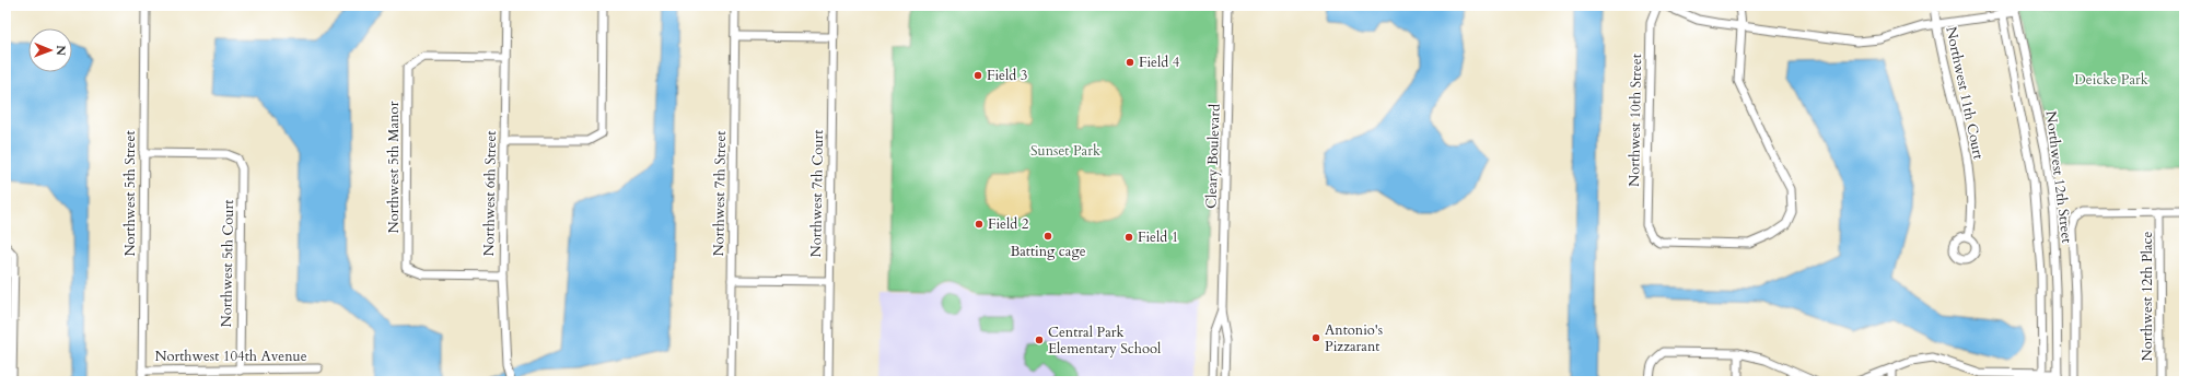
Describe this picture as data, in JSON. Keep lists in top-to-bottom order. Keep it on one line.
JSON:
{"streets":{"street":["Northwest 11th Court","Northwest 10th Street","Cleary Boulevard","Northwest 5th Manor","Northwest 12th Street","Northwest 5th Street","Northwest 6th Street","Northwest 7th Street","Northwest 7th Court","Northwest 5th Court","Northwest 12th Place","Northwest 104th Avenue"]},"crossings":[["Northwest 5th Manor","Northwest 6th Street"],["Northwest 5th Street","Northwest 5th Court"],["Northwest 5th Street","Northwest 104th Avenue"],["Northwest 5th Court","Northwest 104th Avenue"]],"parks":["Deicke Park","Sunset Park"],"places":["Field 4","Field 3","Field 2","Batting cage","Field 1","Antonio's Pizzarant","Central Park Elementary School"],"north":"right"}
